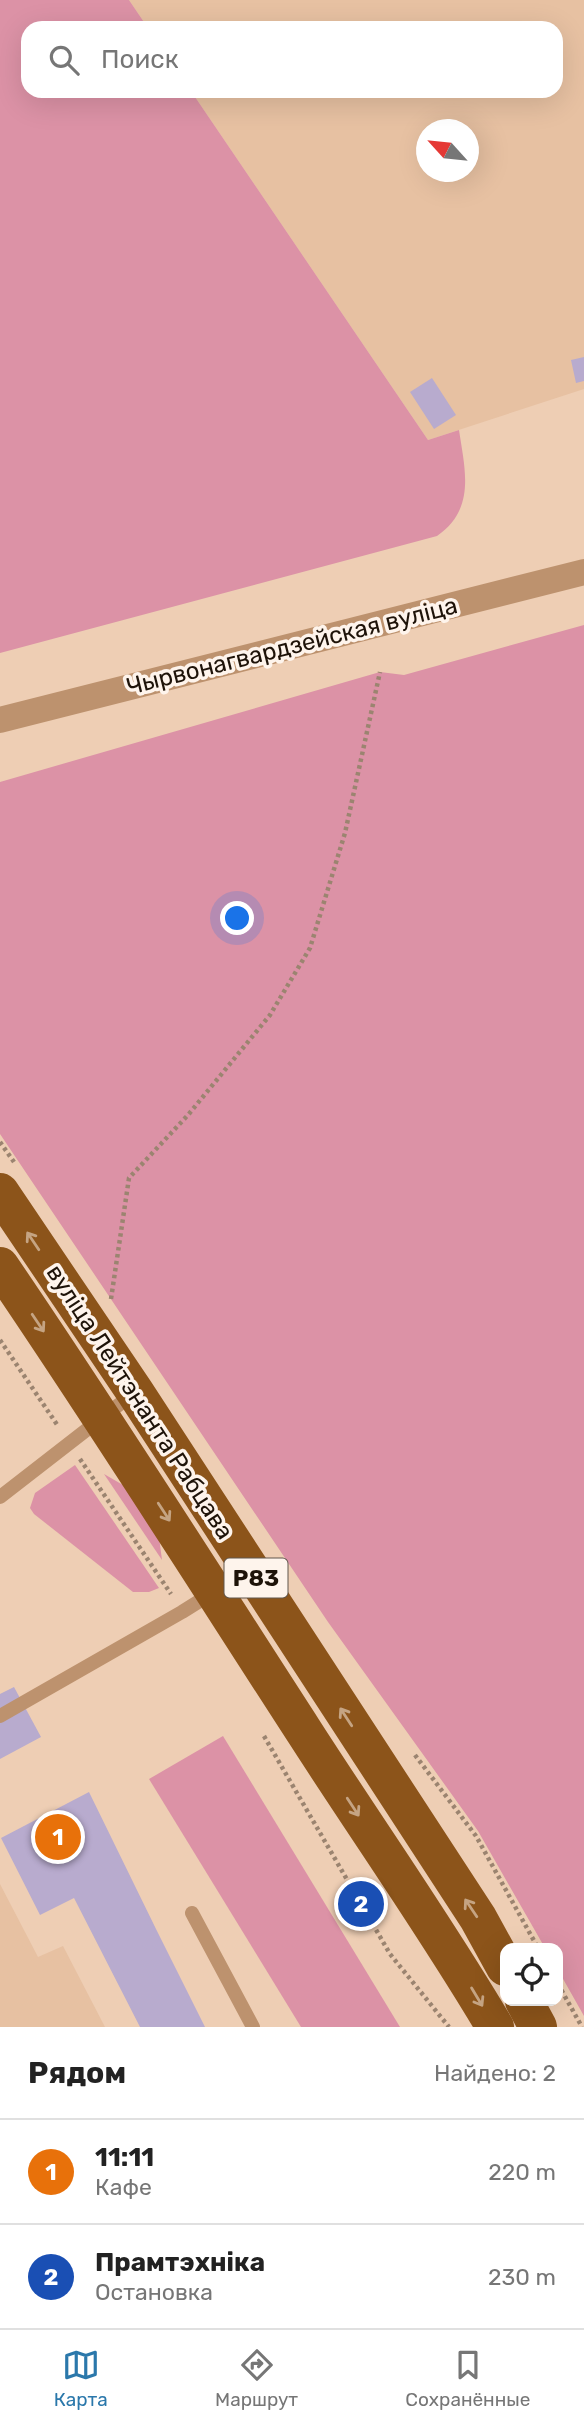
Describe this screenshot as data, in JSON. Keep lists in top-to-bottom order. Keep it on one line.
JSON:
{"streets":{"highway":["вуліца Лейтэнанта Рабцава","Р83"],"street":["Чырвонагвардзейская вуліца"]},"north":"top left","page":{"search":"Поиск","pins":["1","2"],"heading":["Рядом","Найдено: 2"],"list":[{"mark":"1","name":"11:11","note":"Кафе","value":"220 m"},{"mark":"2","name":"Прамтэхніка","note":"Остановка","value":"230 m"}],"nav":["Карта","Маршрут","Сохранённые"]}}
